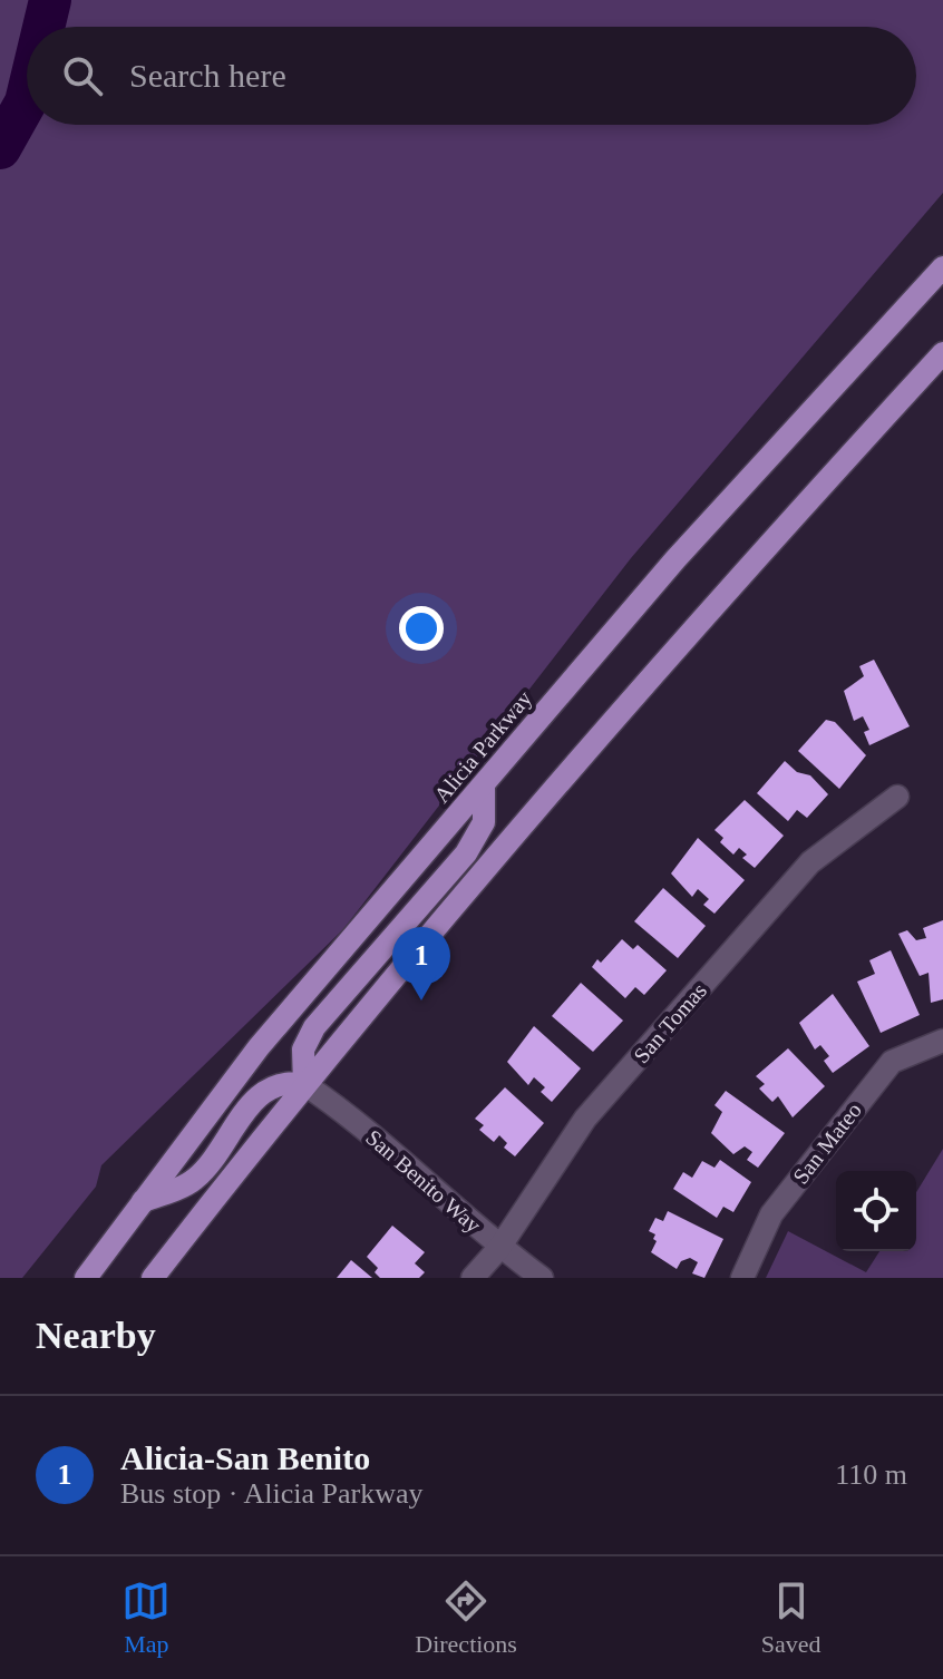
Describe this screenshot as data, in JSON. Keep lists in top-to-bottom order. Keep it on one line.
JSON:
{"streets":{"main road":["Alicia Parkway"],"street":["San Tomas","San Mateo","San Benito Way"]},"crossings":[["San Tomas","San Benito Way"]],"page":{"search":"Search here","pins":"1","heading":"Nearby","list":[{"mark":"1","name":"Alicia-San Benito","note":"Bus stop · Alicia Parkway","value":"110 m"}],"nav":["Map","Directions","Saved"]}}
